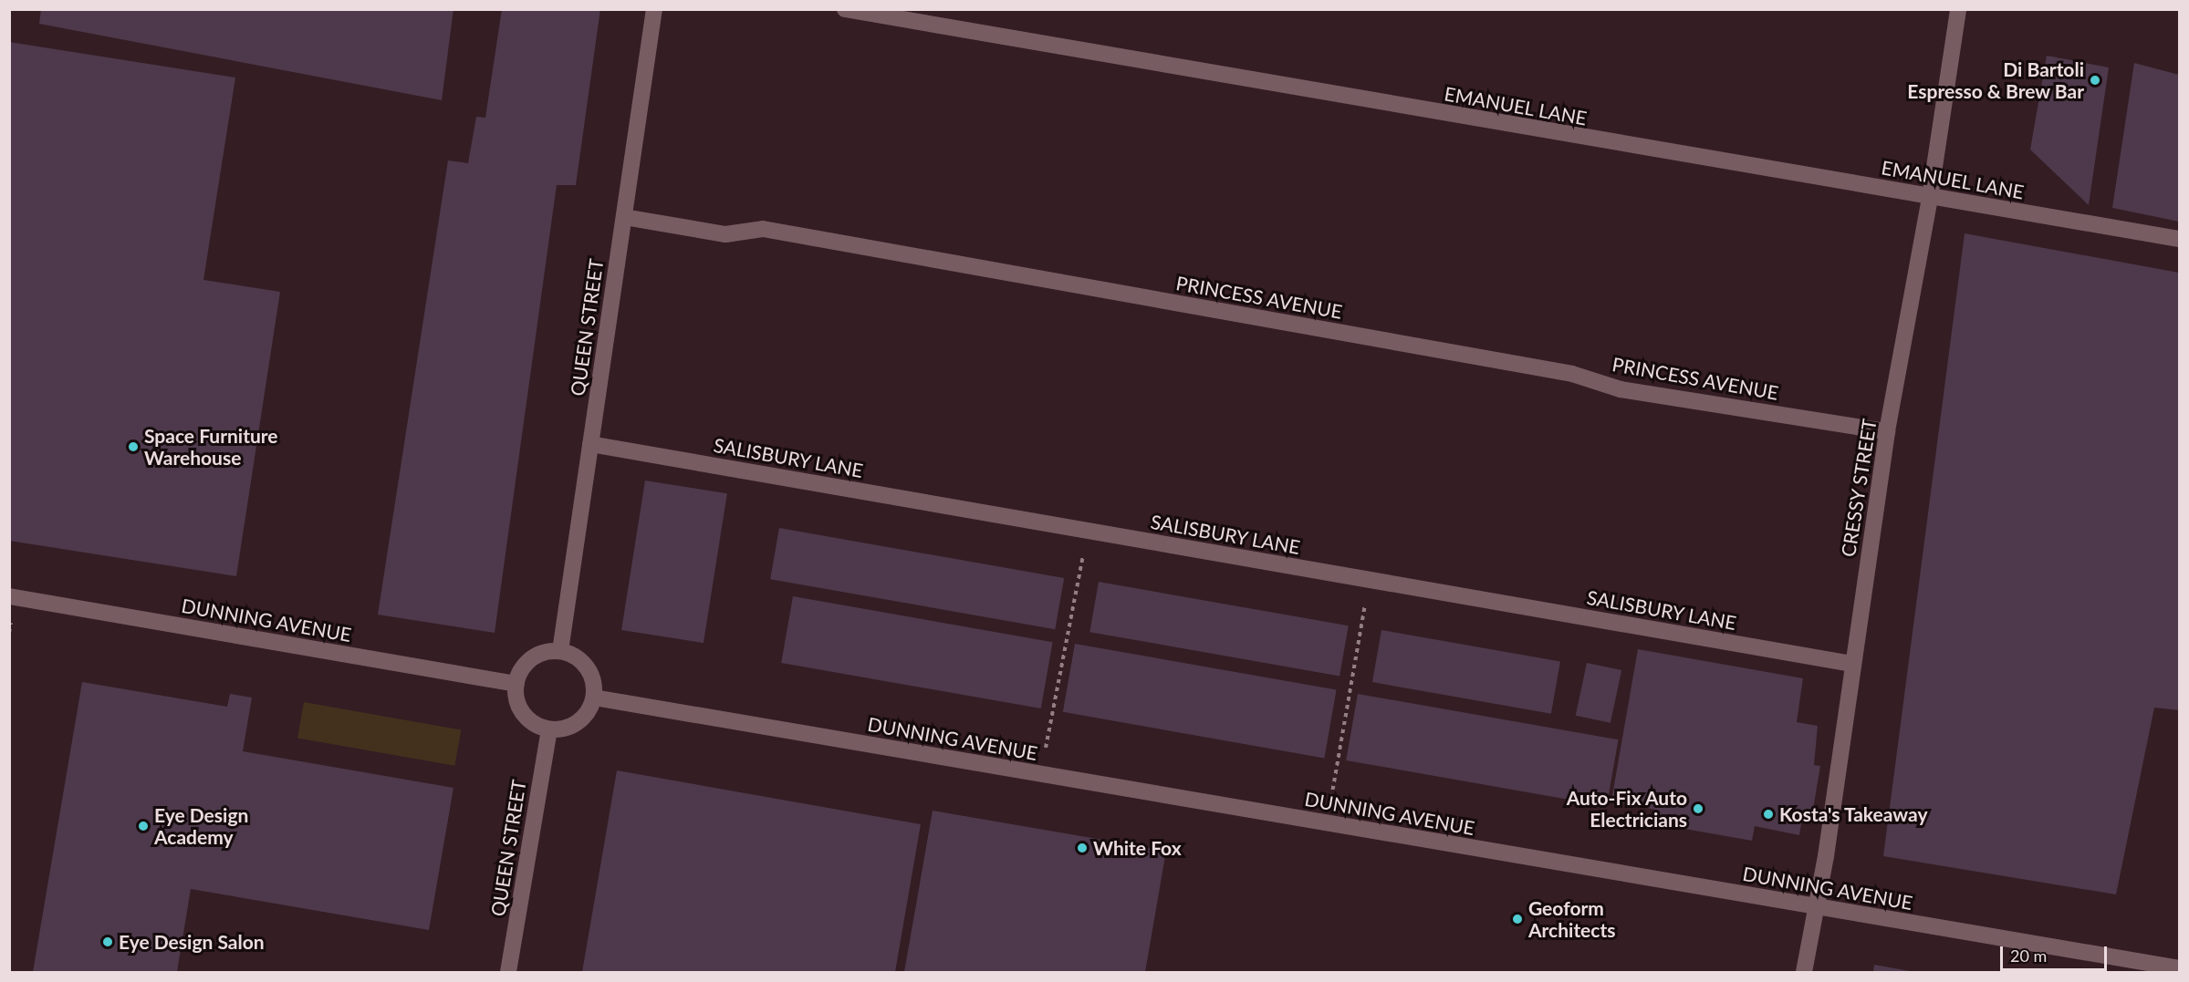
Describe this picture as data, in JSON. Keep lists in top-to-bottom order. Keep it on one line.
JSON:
{"streets":{"street":["EMANUEL LANE","PRINCESS AVENUE","QUEEN STREET","SALISBURY LANE","CRESSY STREET","DUNNING AVENUE"]},"crossings":[["EMANUEL LANE","CRESSY STREET"],["PRINCESS AVENUE","QUEEN STREET"],["PRINCESS AVENUE","CRESSY STREET"],["QUEEN STREET","SALISBURY LANE"],["QUEEN STREET","DUNNING AVENUE"],["SALISBURY LANE","CRESSY STREET"],["CRESSY STREET","DUNNING AVENUE"]],"places":["Di Bartoli Espresso & Brew Bar","Space Furniture Warehouse","Auto-Fix Auto Electricians","Kosta's Takeaway","Eye Design Academy","White Fox","Geoform Architects","Eye Design Salon"],"scale_bar":"20 m"}
